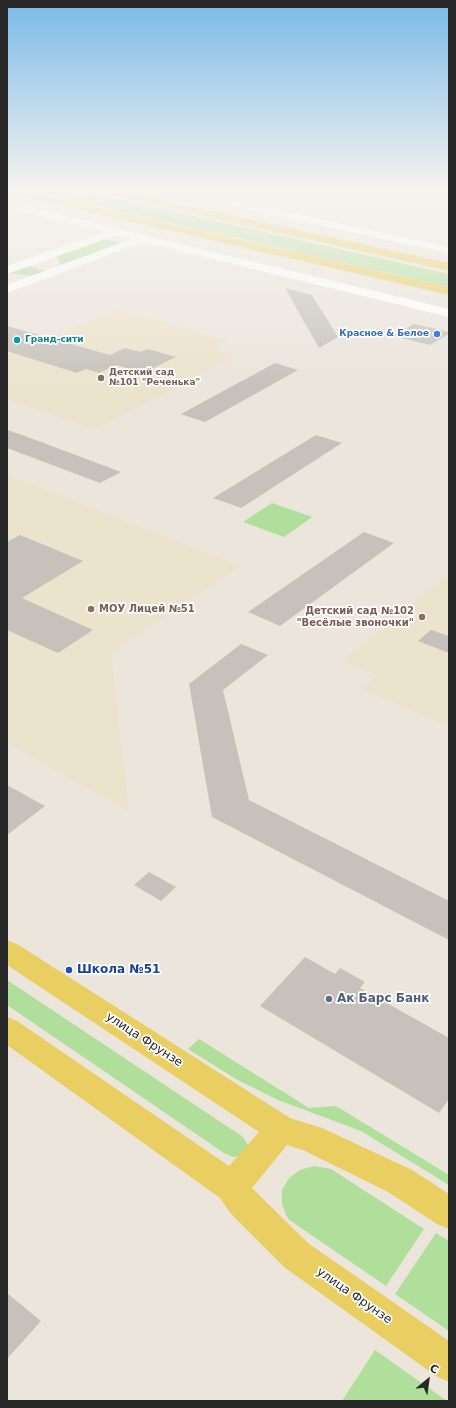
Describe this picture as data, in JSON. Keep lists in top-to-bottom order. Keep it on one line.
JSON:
{"streets":{"main road":["улица Фрунзе"]},"places":["Красное & Белое","Гранд-сити","Детский сад №101 \"Реченька\"","МОУ Лицей №51","Детский сад №102 \"Весёлые звоночки\"","Школа №51","Ак Барс Банк"],"north":"top right"}
